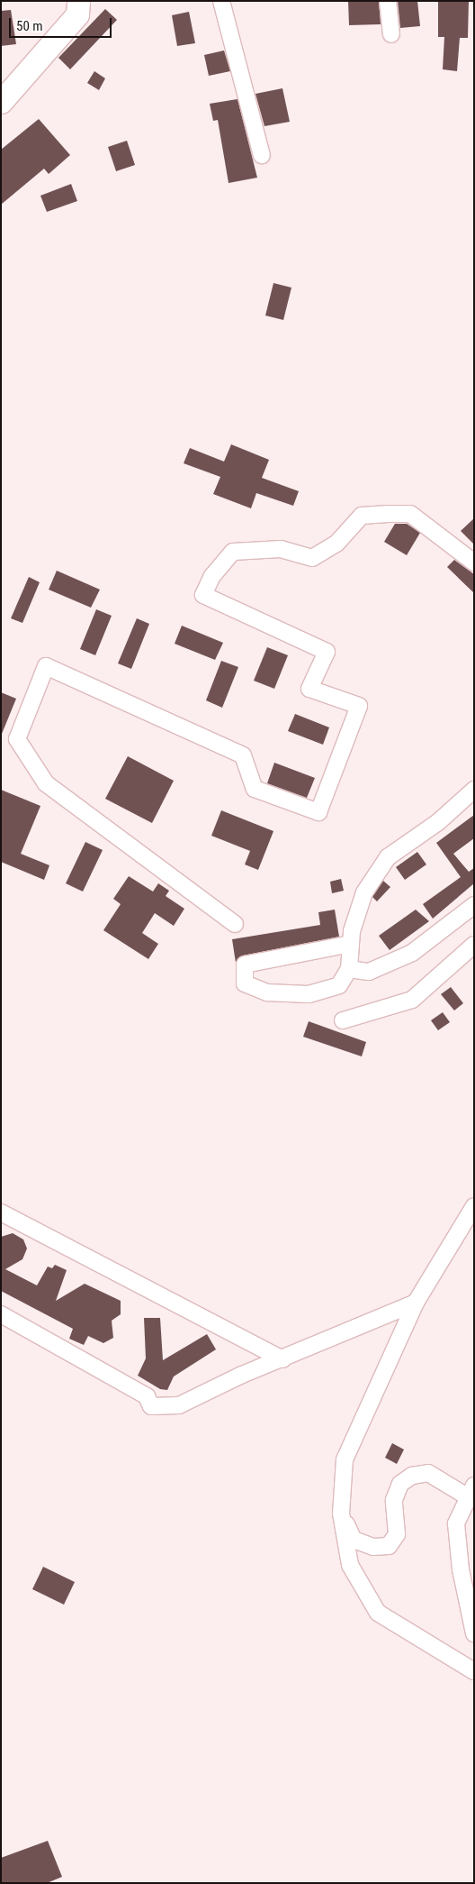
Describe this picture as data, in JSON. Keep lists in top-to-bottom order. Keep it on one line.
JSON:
{"scale_bar":"50 m"}
